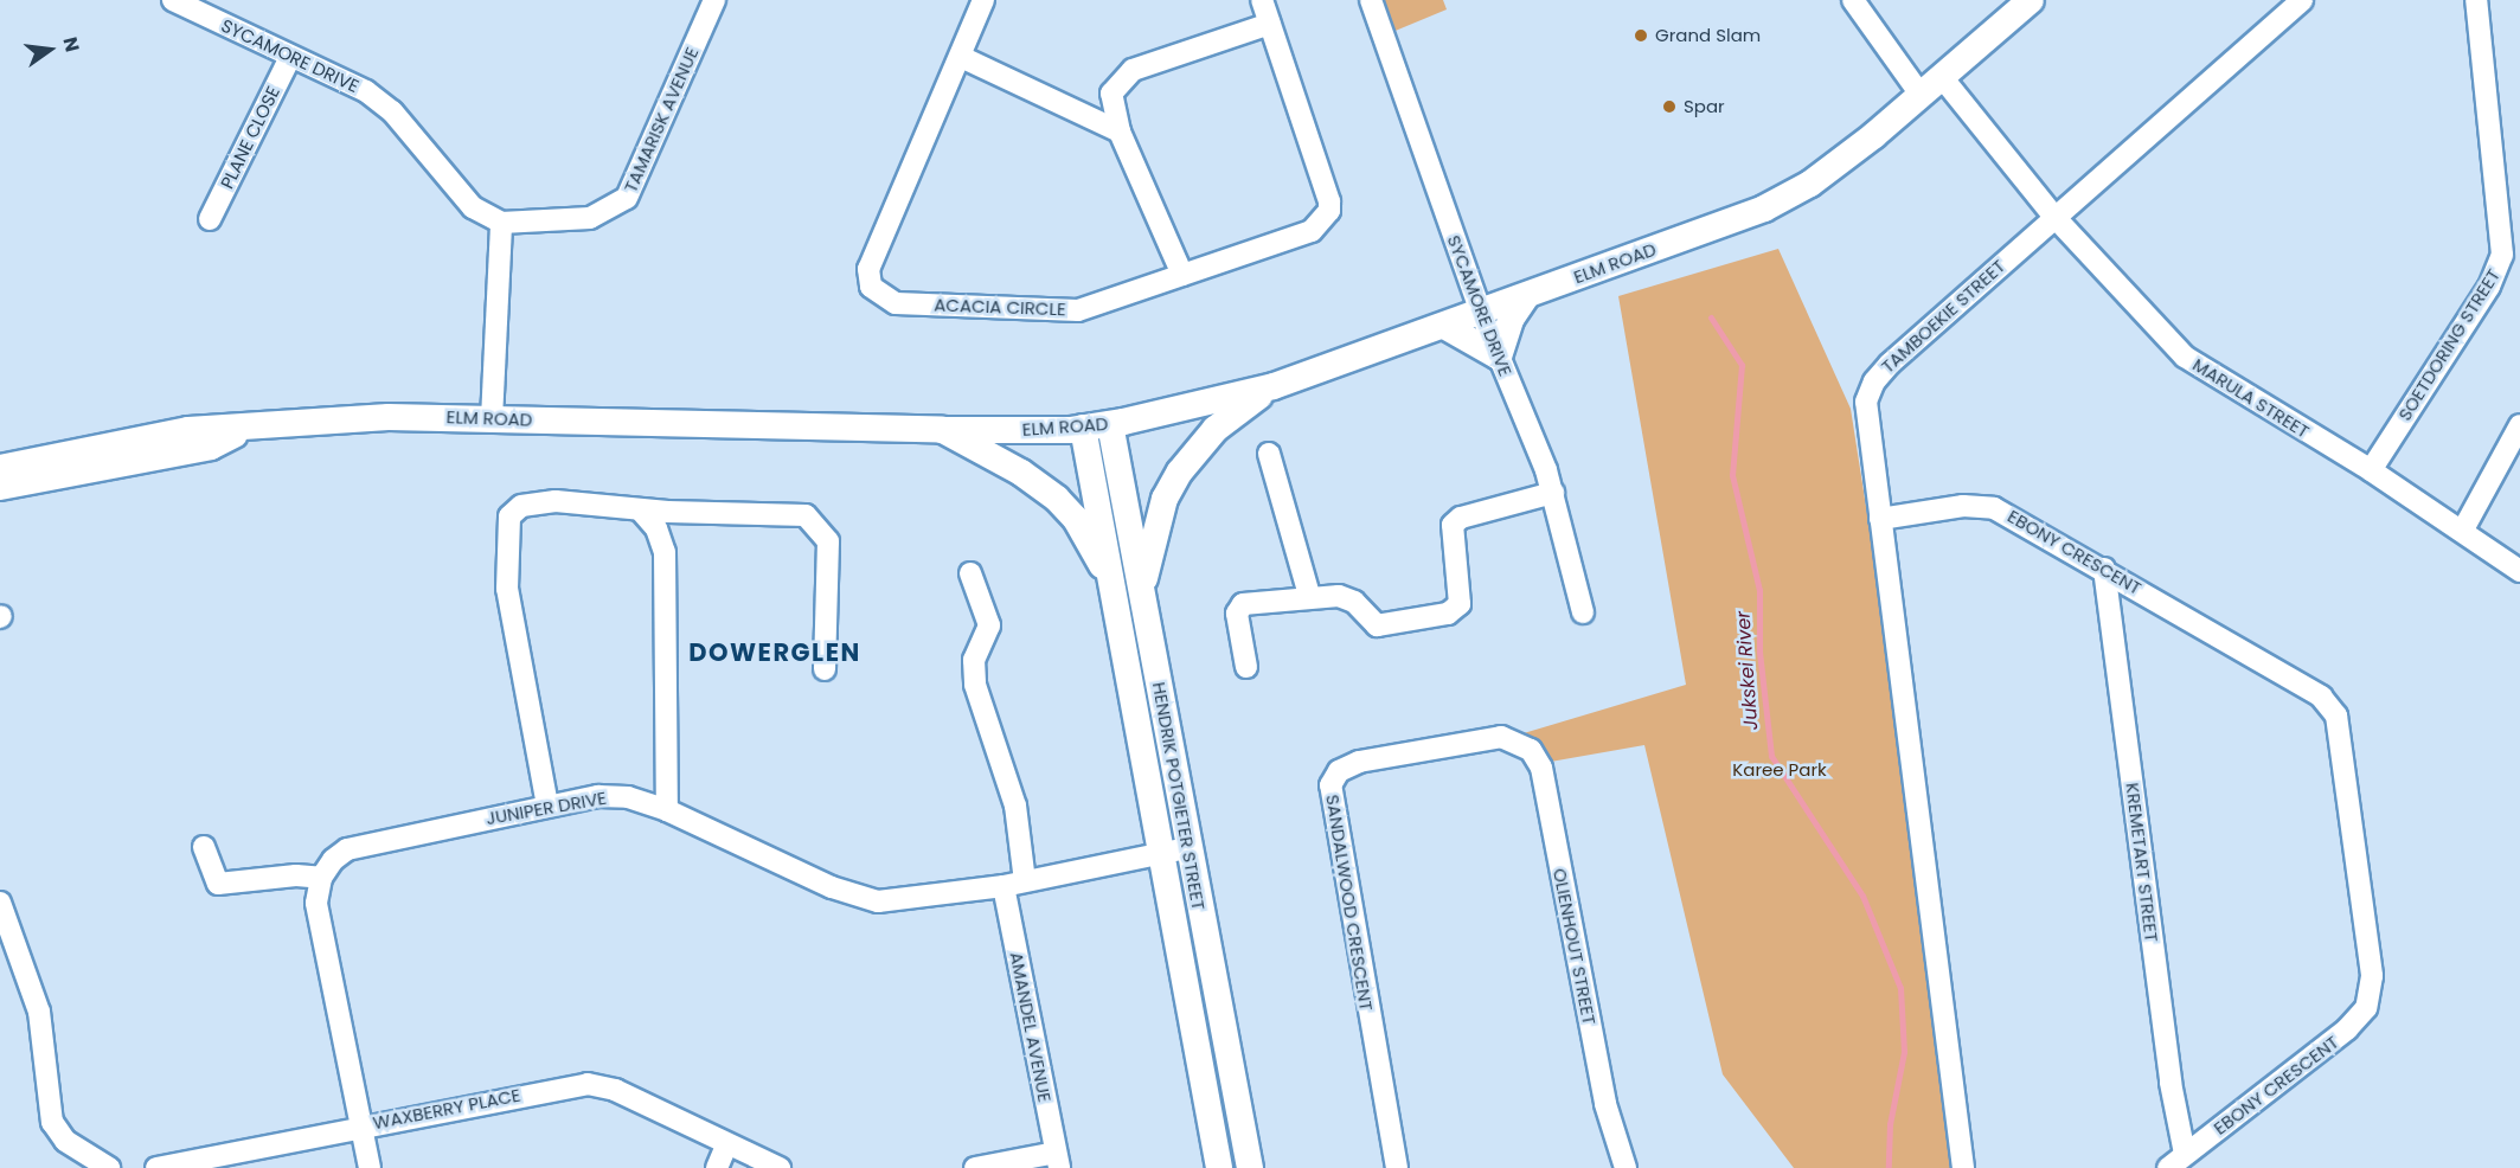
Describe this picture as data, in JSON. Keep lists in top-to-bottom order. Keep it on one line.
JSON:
{"streets":{"street":["SYCAMORE DRIVE","TAMARISK AVENUE","PLANE CLOSE","ELM ROAD","ACACIA CIRCLE","TAMBOEKIE STREET","SOETDORING STREET","MARULA STREET","EBONY CRESCENT","HENDRIK POTGIETER STREET","JUNIPER DRIVE","KREMETART STREET","SANDALWOOD CRESCENT","OLIENHOUT STREET","AMANDEL AVENUE","WAXBERRY PLACE"]},"crossings":[["SYCAMORE DRIVE","TAMARISK AVENUE"],["SYCAMORE DRIVE","PLANE CLOSE"],["SYCAMORE DRIVE","ELM ROAD"],["ELM ROAD","MARULA STREET"],["ELM ROAD","HENDRIK POTGIETER STREET"],["TAMBOEKIE STREET","MARULA STREET"],["TAMBOEKIE STREET","EBONY CRESCENT"],["SOETDORING STREET","MARULA STREET"],["EBONY CRESCENT","KREMETART STREET"],["HENDRIK POTGIETER STREET","JUNIPER DRIVE"],["JUNIPER DRIVE","AMANDEL AVENUE"],["SANDALWOOD CRESCENT","OLIENHOUT STREET"]],"districts":["DOWERGLEN"],"water":["Jukskei River"],"parks":["Karee Park"],"places":["Grand Slam","Spar"],"north":"right"}
